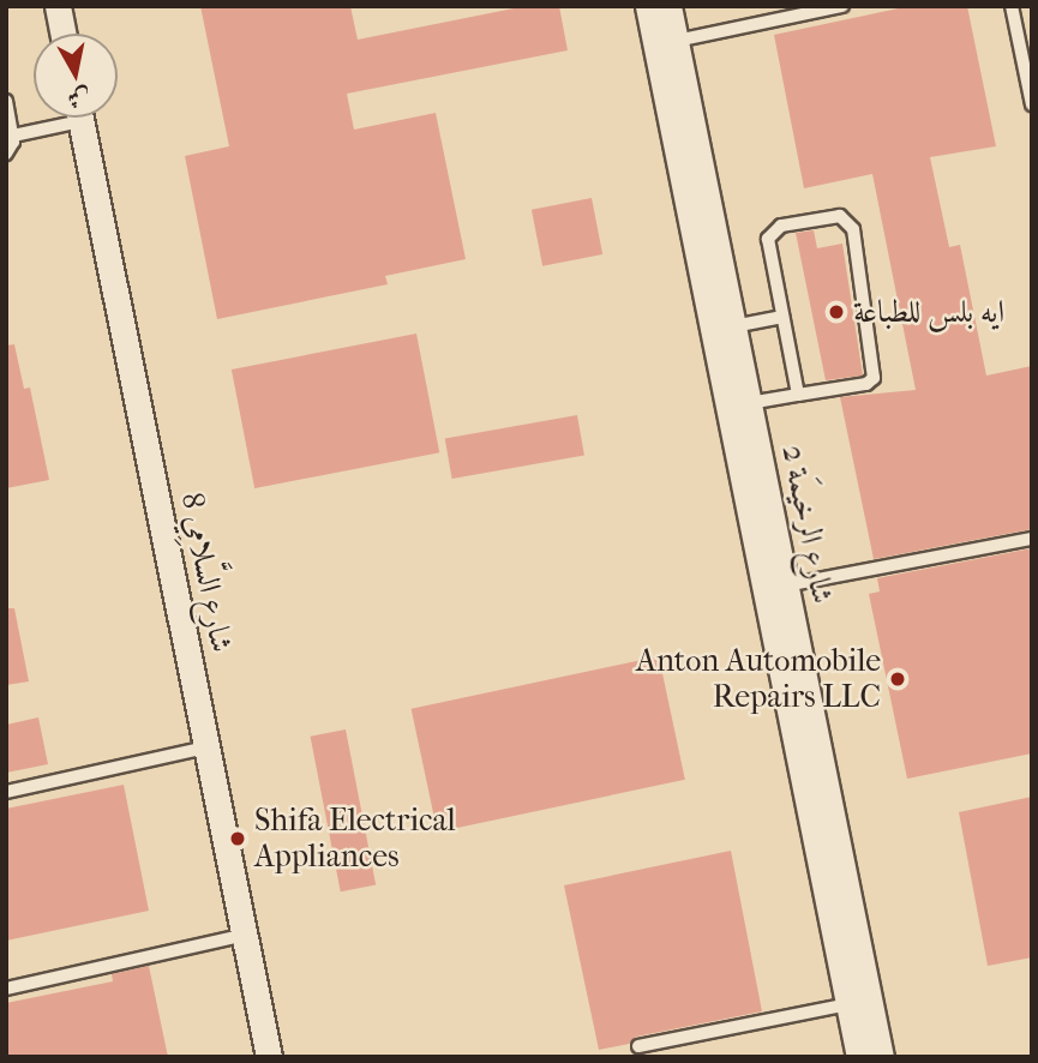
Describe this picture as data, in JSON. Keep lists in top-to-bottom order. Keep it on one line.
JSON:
{"streets":{"street":["شارع الرخيمَة 2","شارع السَّلامِي 8"]},"places":["ايه بلس للطباعة","Anton Automobile Repairs LLC","Shifa Electrical Appliances"],"north":"bottom"}
